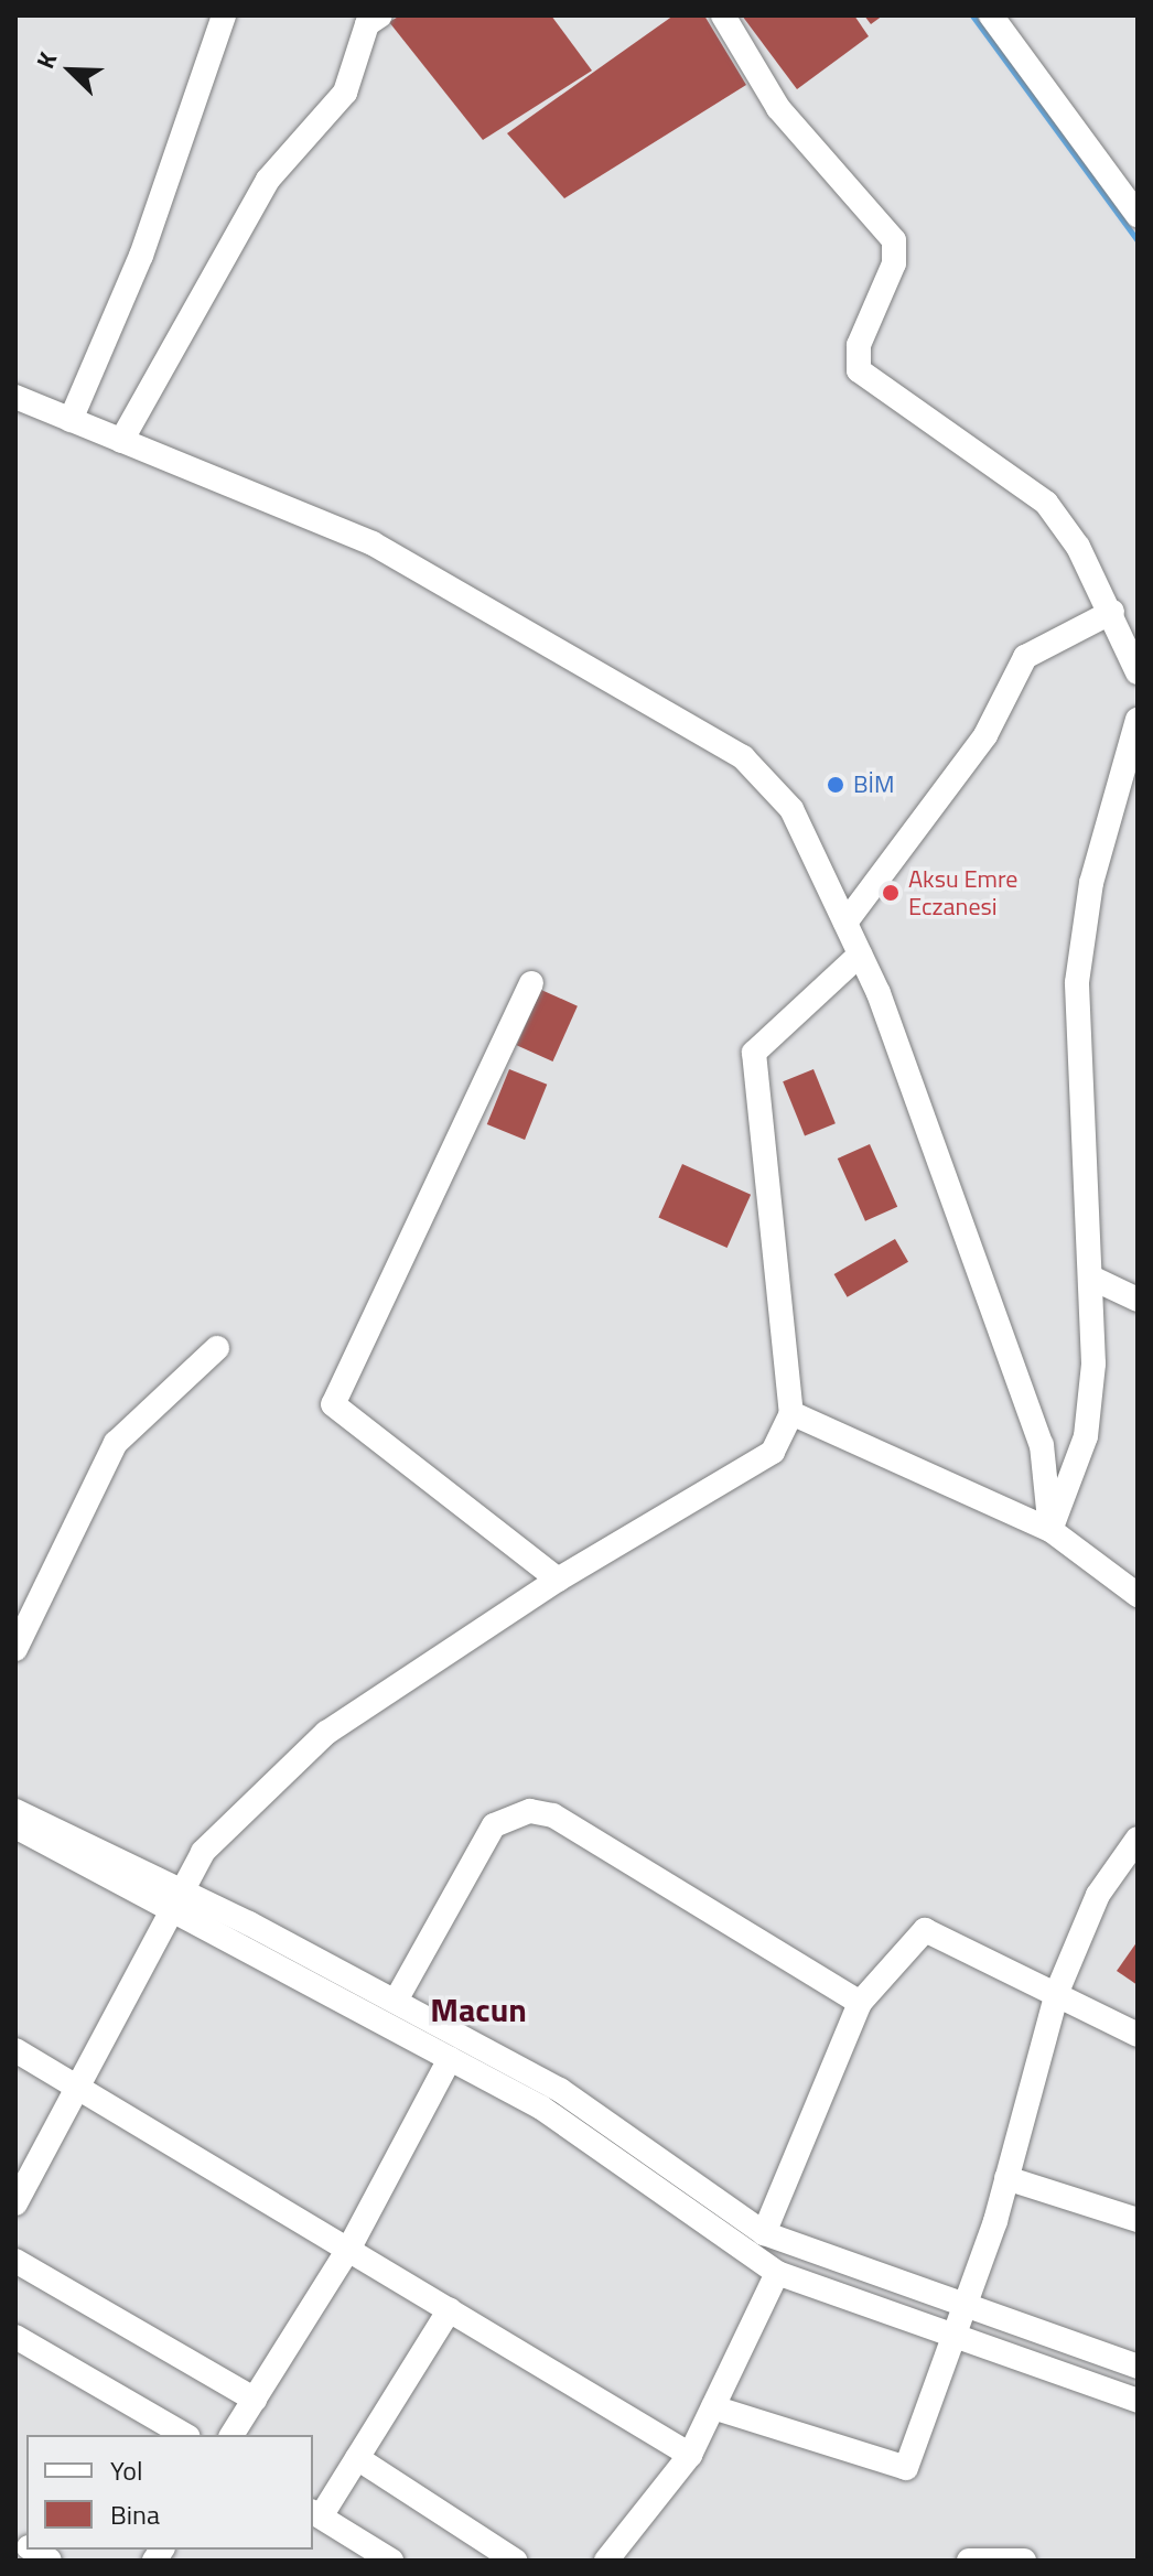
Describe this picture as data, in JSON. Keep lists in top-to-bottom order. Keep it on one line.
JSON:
{"districts":["Macun"],"places":["BİM","Aksu Emre Eczanesi"],"legend":["Yol","Bina"],"north":"top left"}
